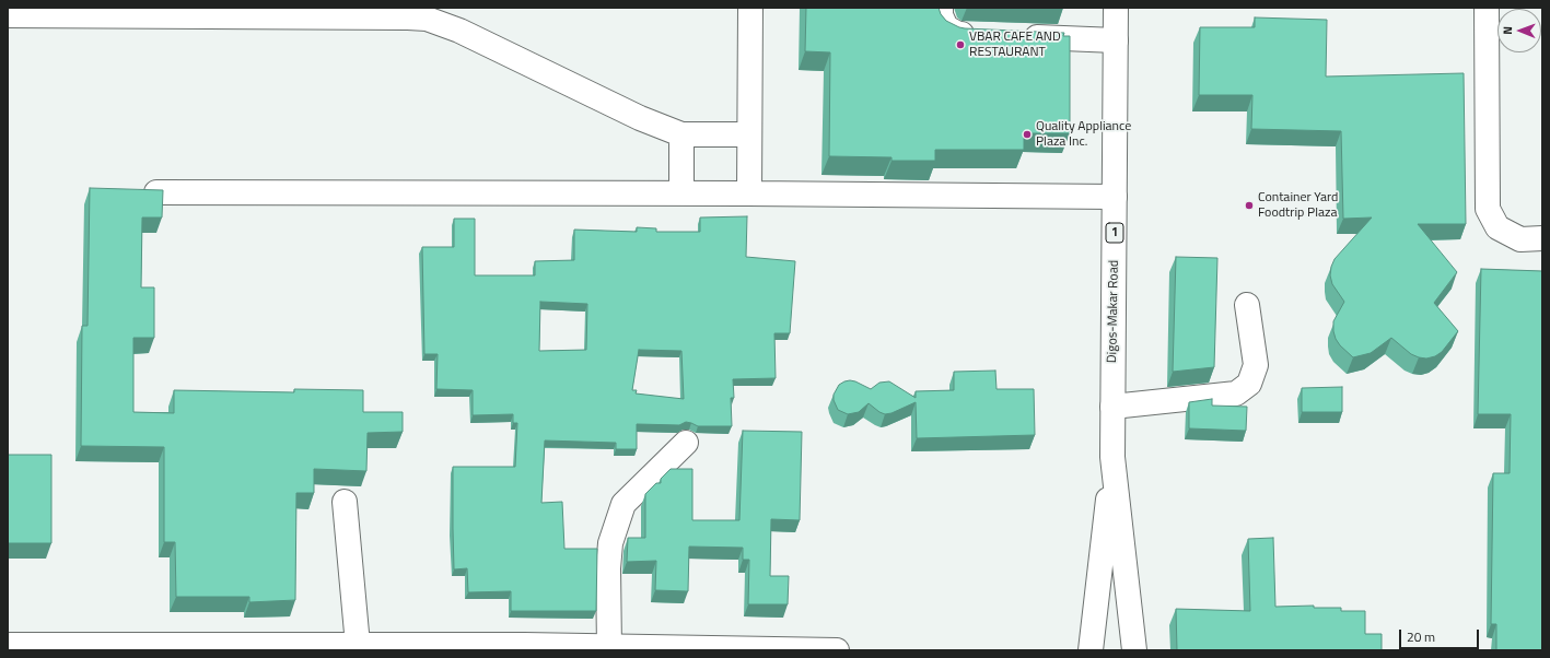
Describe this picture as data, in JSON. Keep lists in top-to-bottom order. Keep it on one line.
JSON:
{"streets":{"street":["1","Digos-Makar Road"]},"places":["VBAR CAFE AND RESTAURANT","Quality Appliance Plaza Inc.","Container Yard Foodtrip Plaza"],"scale_bar":"20 m","north":"left"}
